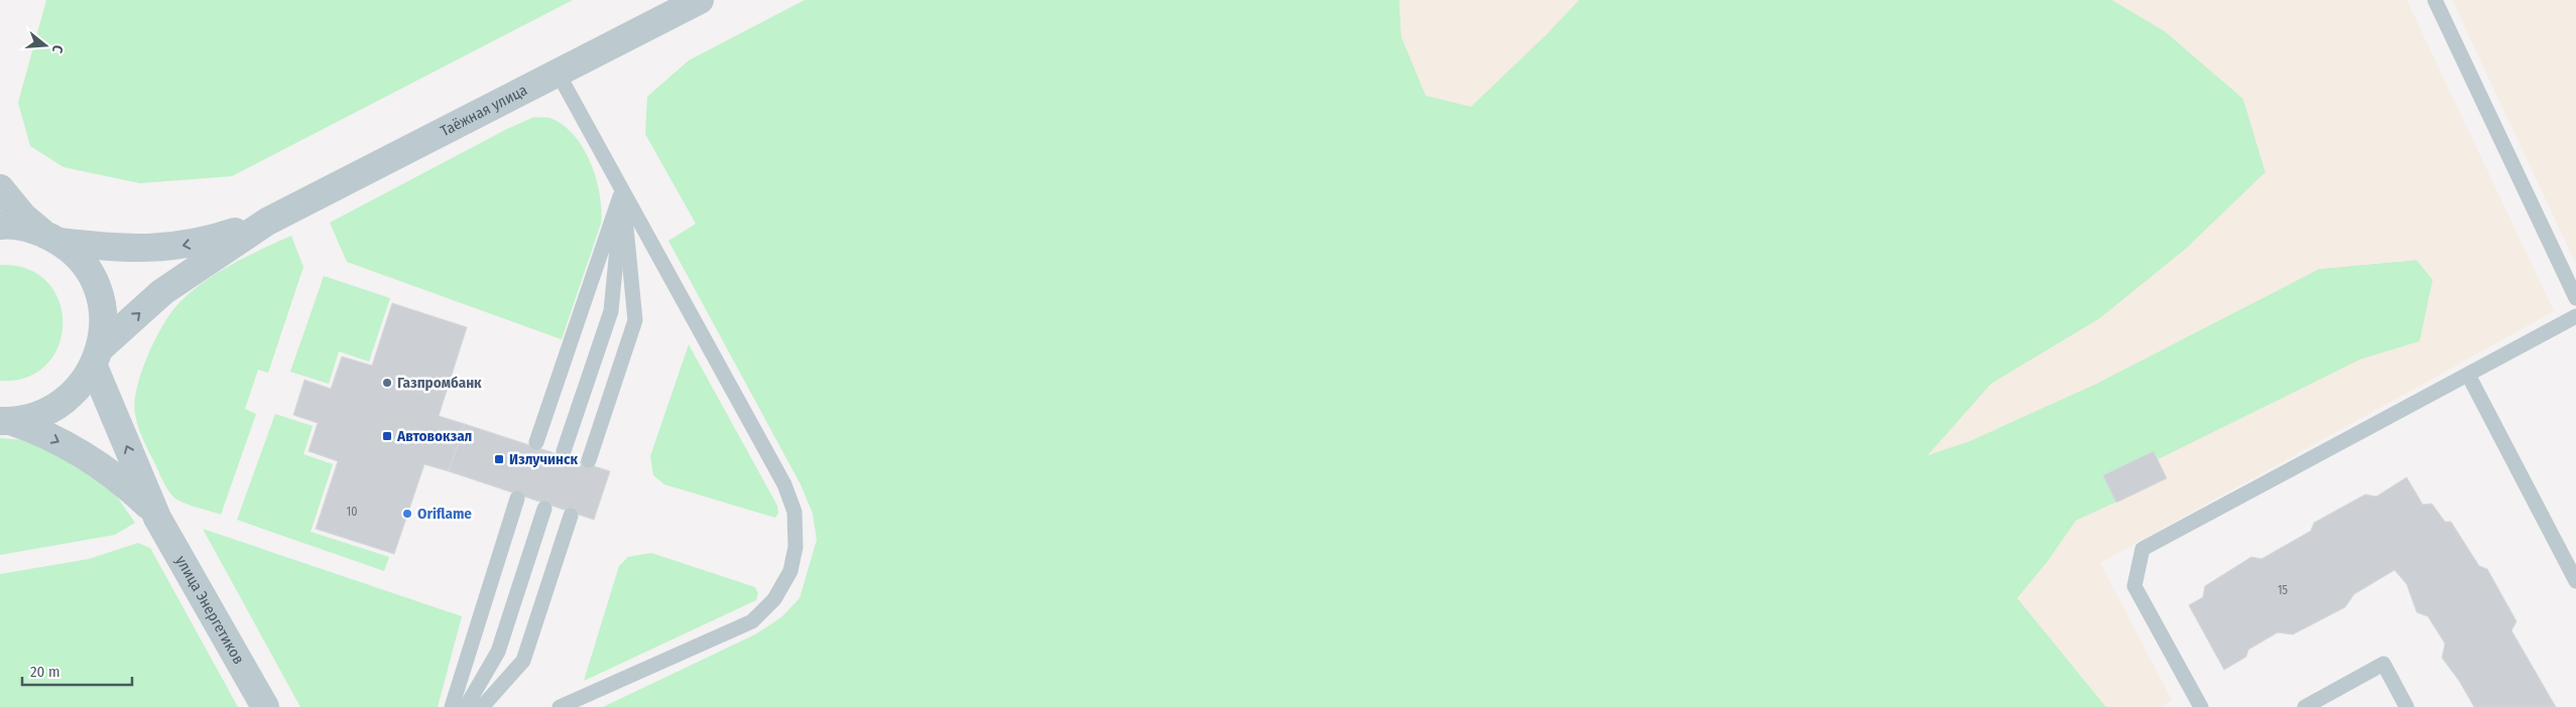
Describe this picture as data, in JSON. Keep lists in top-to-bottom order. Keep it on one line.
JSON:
{"streets":{"street":["Таёжная улица","улица Энергетиков"]},"places":{"other":["Газпромбанк","Oriflame"],"transit":["Автовокзал","Излучинск"]},"house_numbers":["10","15"],"scale_bar":"20 m","north":"right"}
